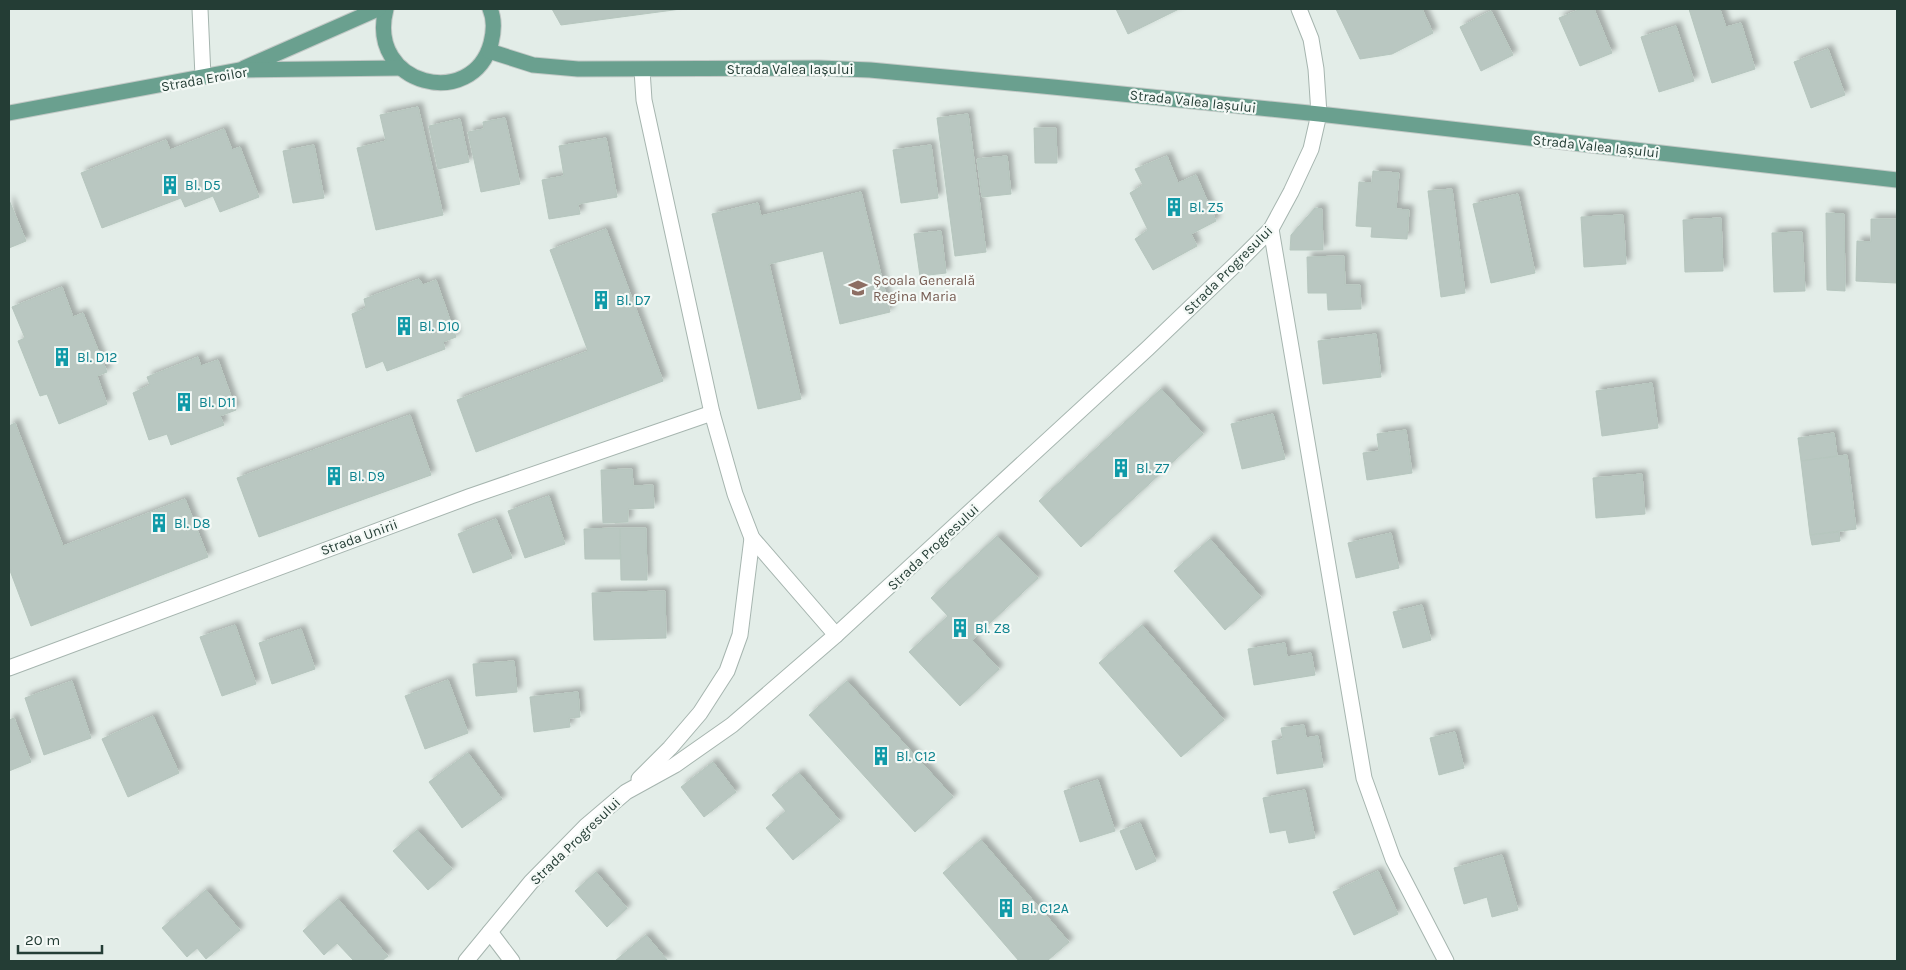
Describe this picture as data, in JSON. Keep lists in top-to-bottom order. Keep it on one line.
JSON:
{"streets":{"main road":["Strada Valea Iașului","Strada Eroilor"],"street":["Strada Progresului","Strada Unirii"]},"crossings":[["Strada Valea Iașului","Strada Progresului"]],"places":{"building":["Bl. D5","Bl. Z5","Bl. D7","Bl. D10","Bl. D12","Bl. D11","Bl. Z7","Bl. D9","Bl. D8","Bl. Z8","Bl. C12","Bl. C12A"],"school or university":["Școala Generală Regina Maria"]},"scale_bar":"20 m"}
